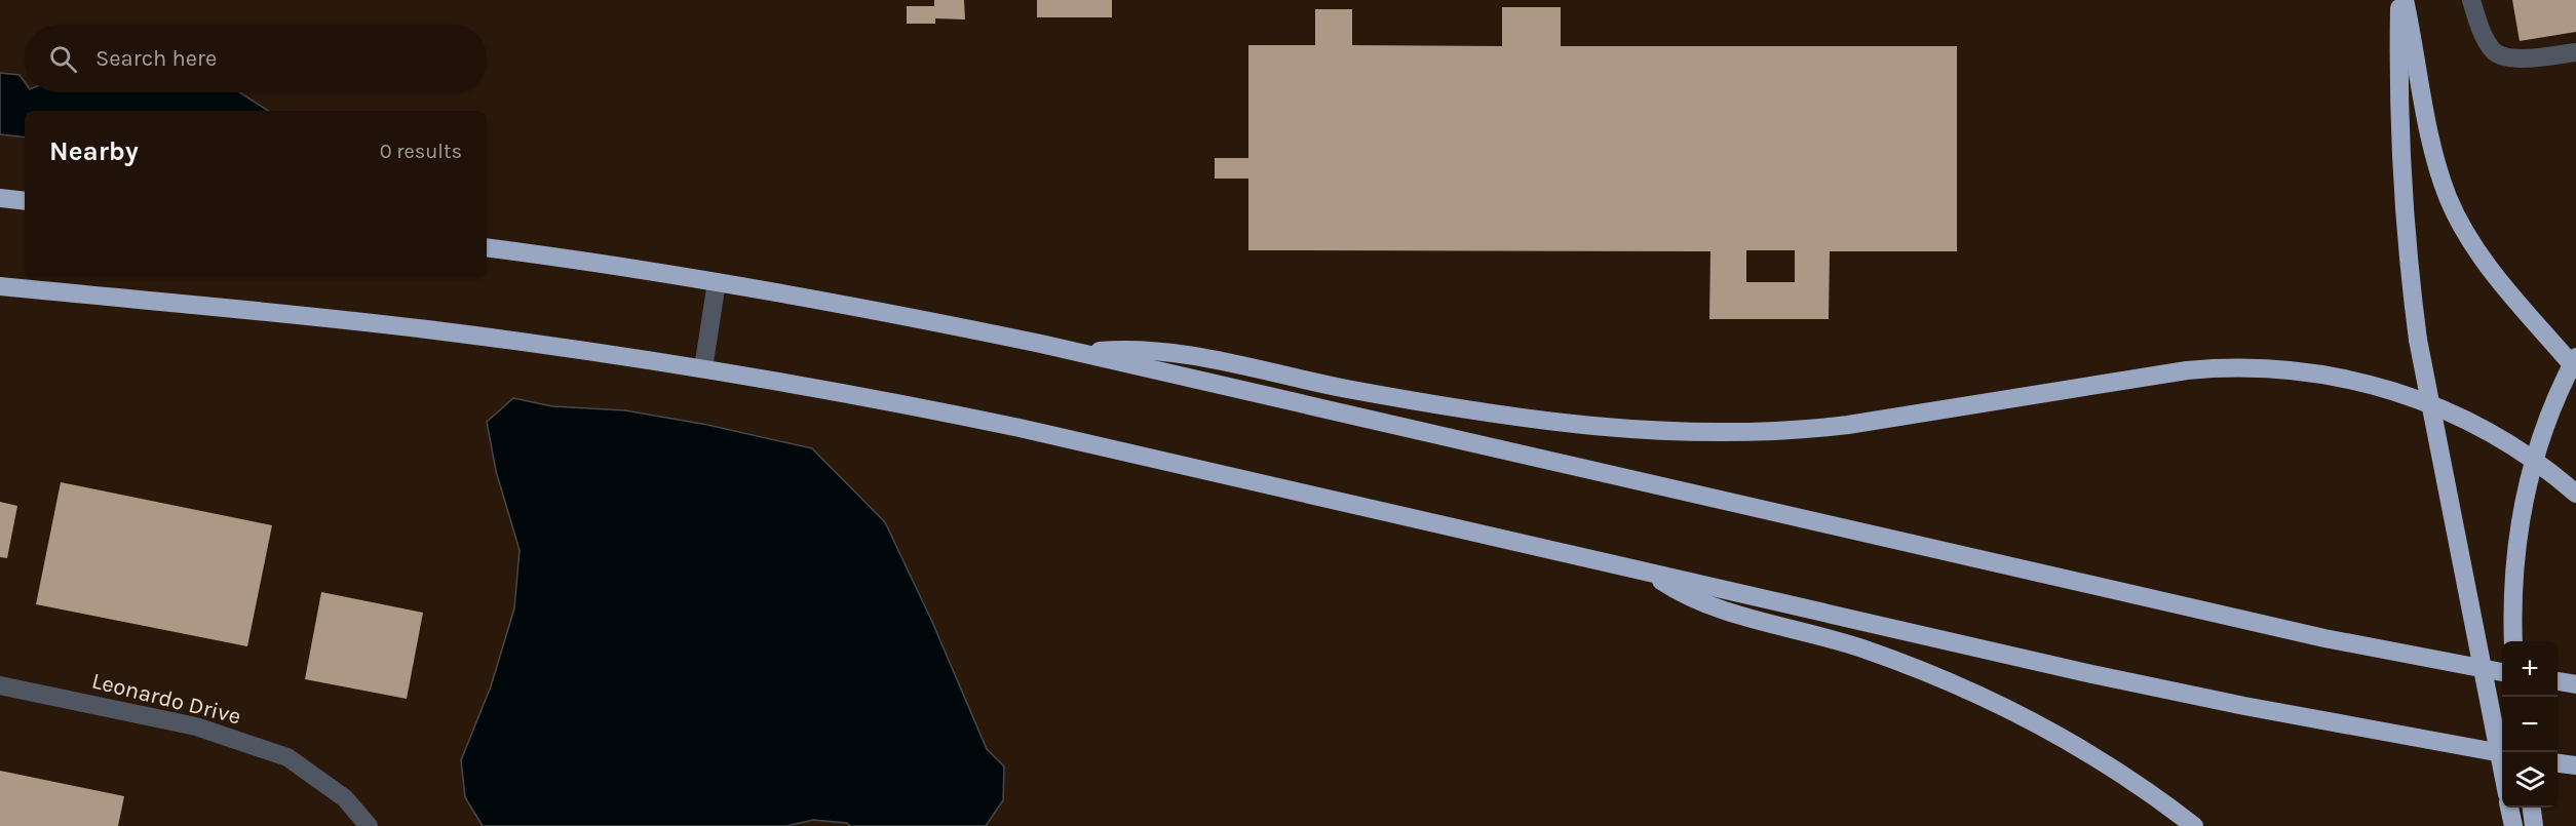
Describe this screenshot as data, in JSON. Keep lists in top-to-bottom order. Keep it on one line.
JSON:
{"streets":{"street":["Leonardo Drive"]},"page":{"search":"Search here","heading":["Nearby","0 results"],"map_buttons":["+","−"]}}
